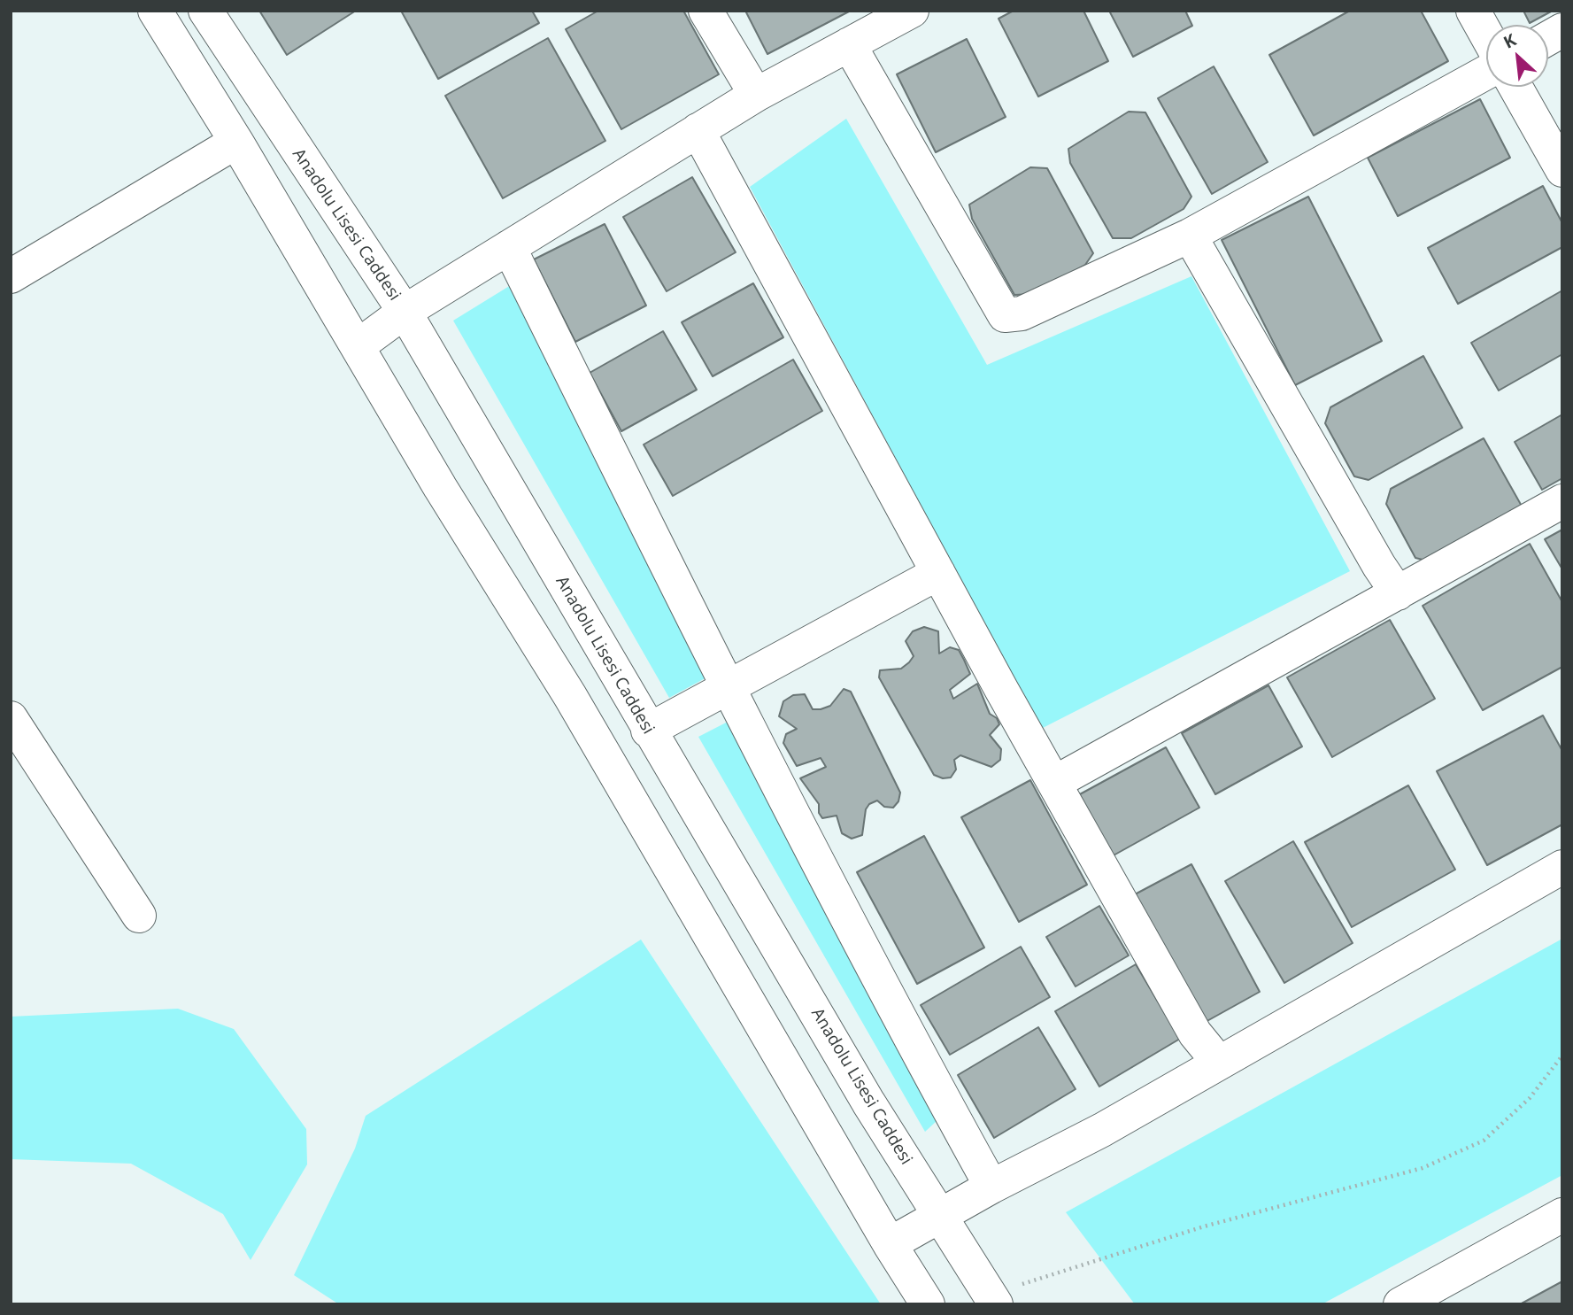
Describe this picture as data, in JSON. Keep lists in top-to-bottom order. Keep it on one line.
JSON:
{"streets":{"street":["Anadolu Lisesi Caddesi"]},"north":"top left"}
